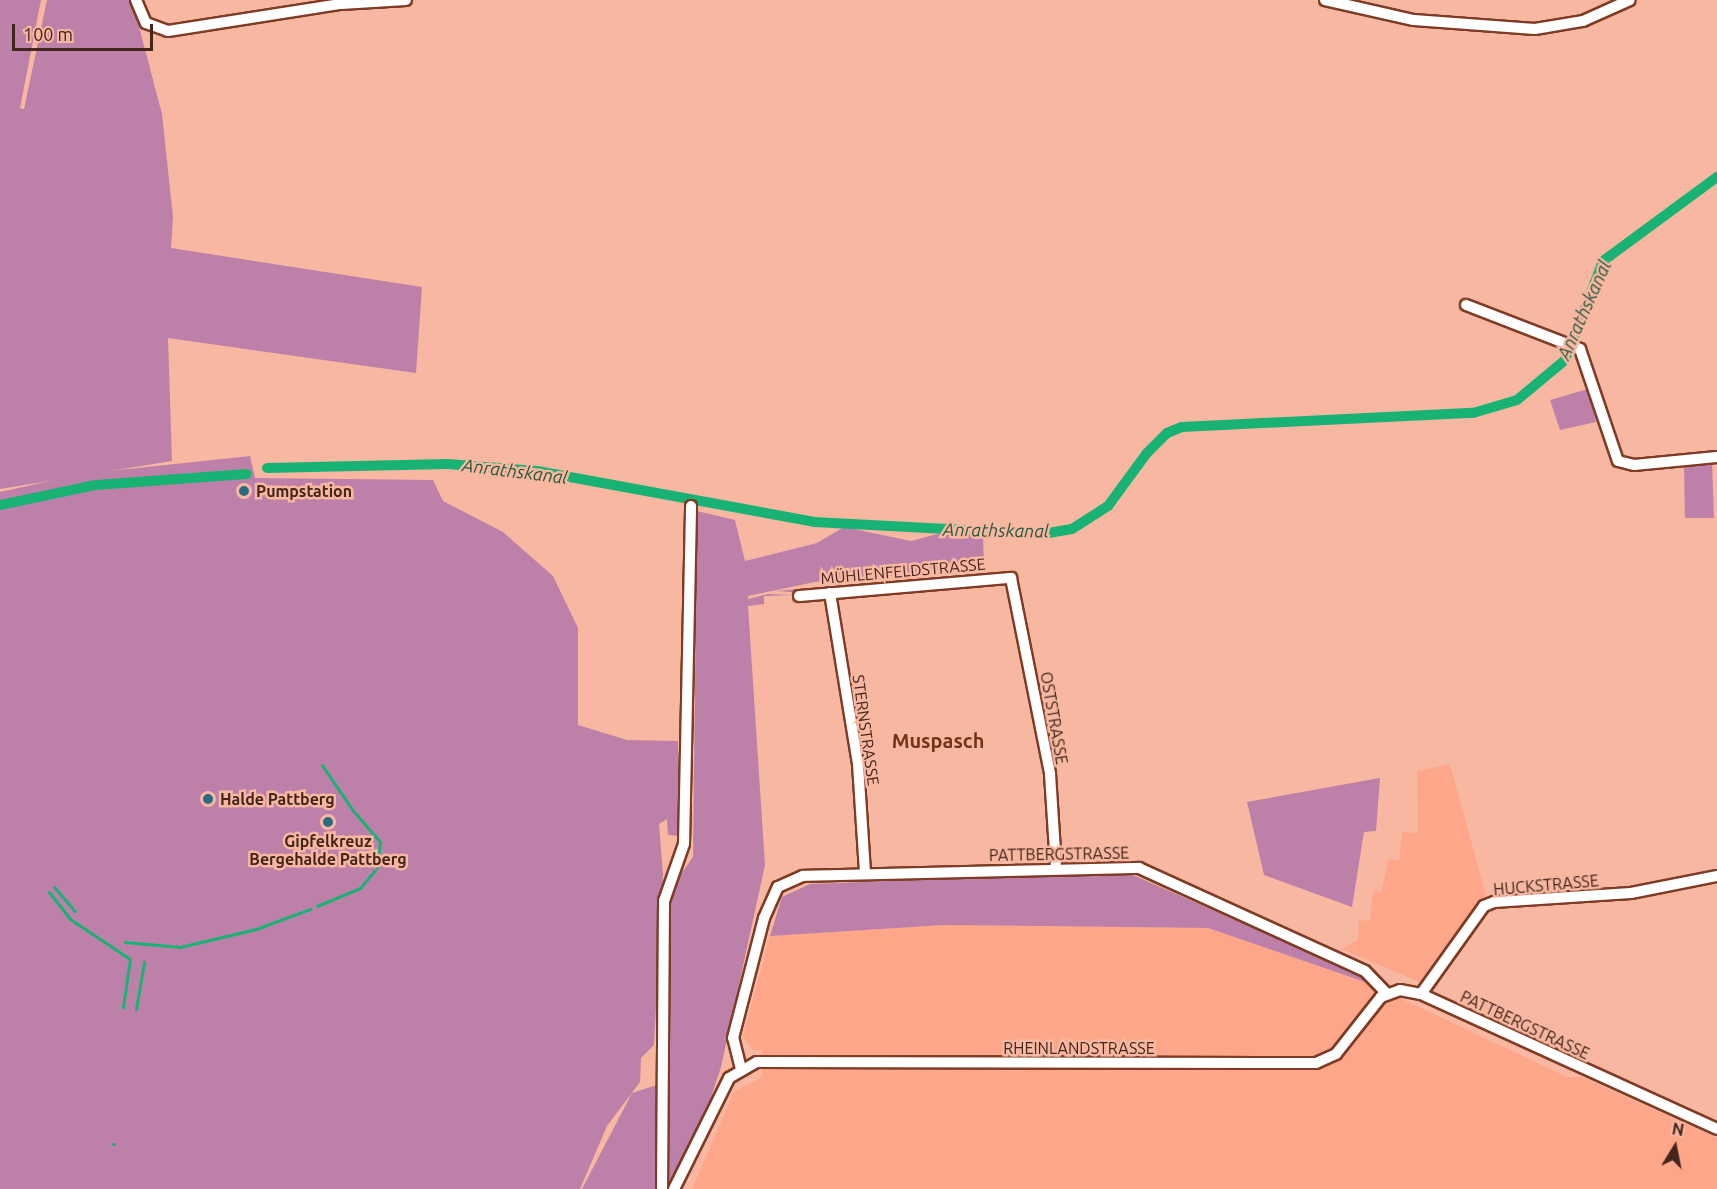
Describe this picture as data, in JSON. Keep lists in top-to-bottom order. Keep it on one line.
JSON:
{"streets":{"street":["MÜHLENFELDSTRASSE","OSTSTRASSE","STERNSTRASSE","PATTBERGSTRASSE","HUCKSTRASSE","RHEINLANDSTRASSE"]},"crossings":[["MÜHLENFELDSTRASSE","OSTSTRASSE"],["MÜHLENFELDSTRASSE","STERNSTRASSE"],["OSTSTRASSE","PATTBERGSTRASSE"],["STERNSTRASSE","PATTBERGSTRASSE"],["PATTBERGSTRASSE","HUCKSTRASSE"],["PATTBERGSTRASSE","RHEINLANDSTRASSE"]],"districts":["Muspasch"],"water":["Anrathskanal"],"places":["Pumpstation","Halde Pattberg","Gipfelkreuz Bergehalde Pattberg"],"scale_bar":"100 m","north":"top"}
